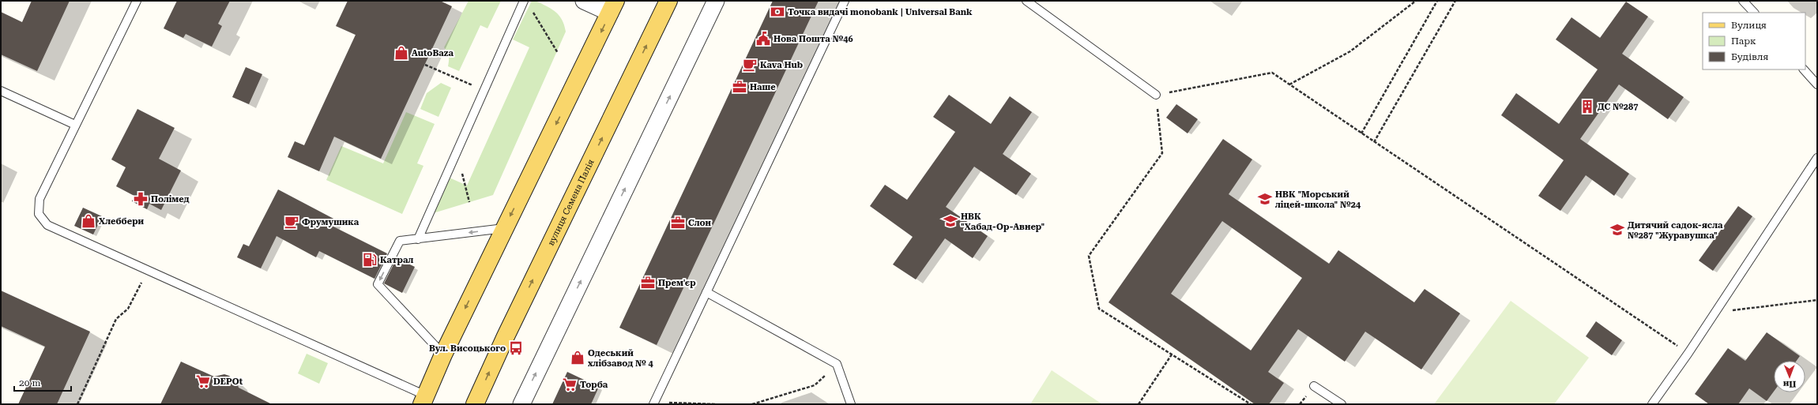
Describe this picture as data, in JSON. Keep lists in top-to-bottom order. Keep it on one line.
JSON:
{"streets":{"main road":["вулиця Семена Палія"]},"places":{"bank":["Точка видачі monobank | Universal Bank"],"public building":["Нова Пошта №46"],"shop":["AutoBaza","Хлеббери","Одеський хлібзавод № 4"],"cafe":["Kava Hub","Фрумушика"],"office":["Наше","Слон","Прем'єр"],"building":["ДС №287"],"pharmacy":["Полімед"],"school or university":["НВК \"Морський ліцей-школа\" №24","НВК \"Хабад-Ор-Авнер\"","Дитячий садок-ясла №287 \"Журавушка\""],"fuel station":["Катрал"],"bus stop":["Вул. Висоцького"],"supermarket":["DEPOt","Торба"]},"legend":["Вулиця","Парк","Будівля"],"scale_bar":"20 m","north":"bottom"}
